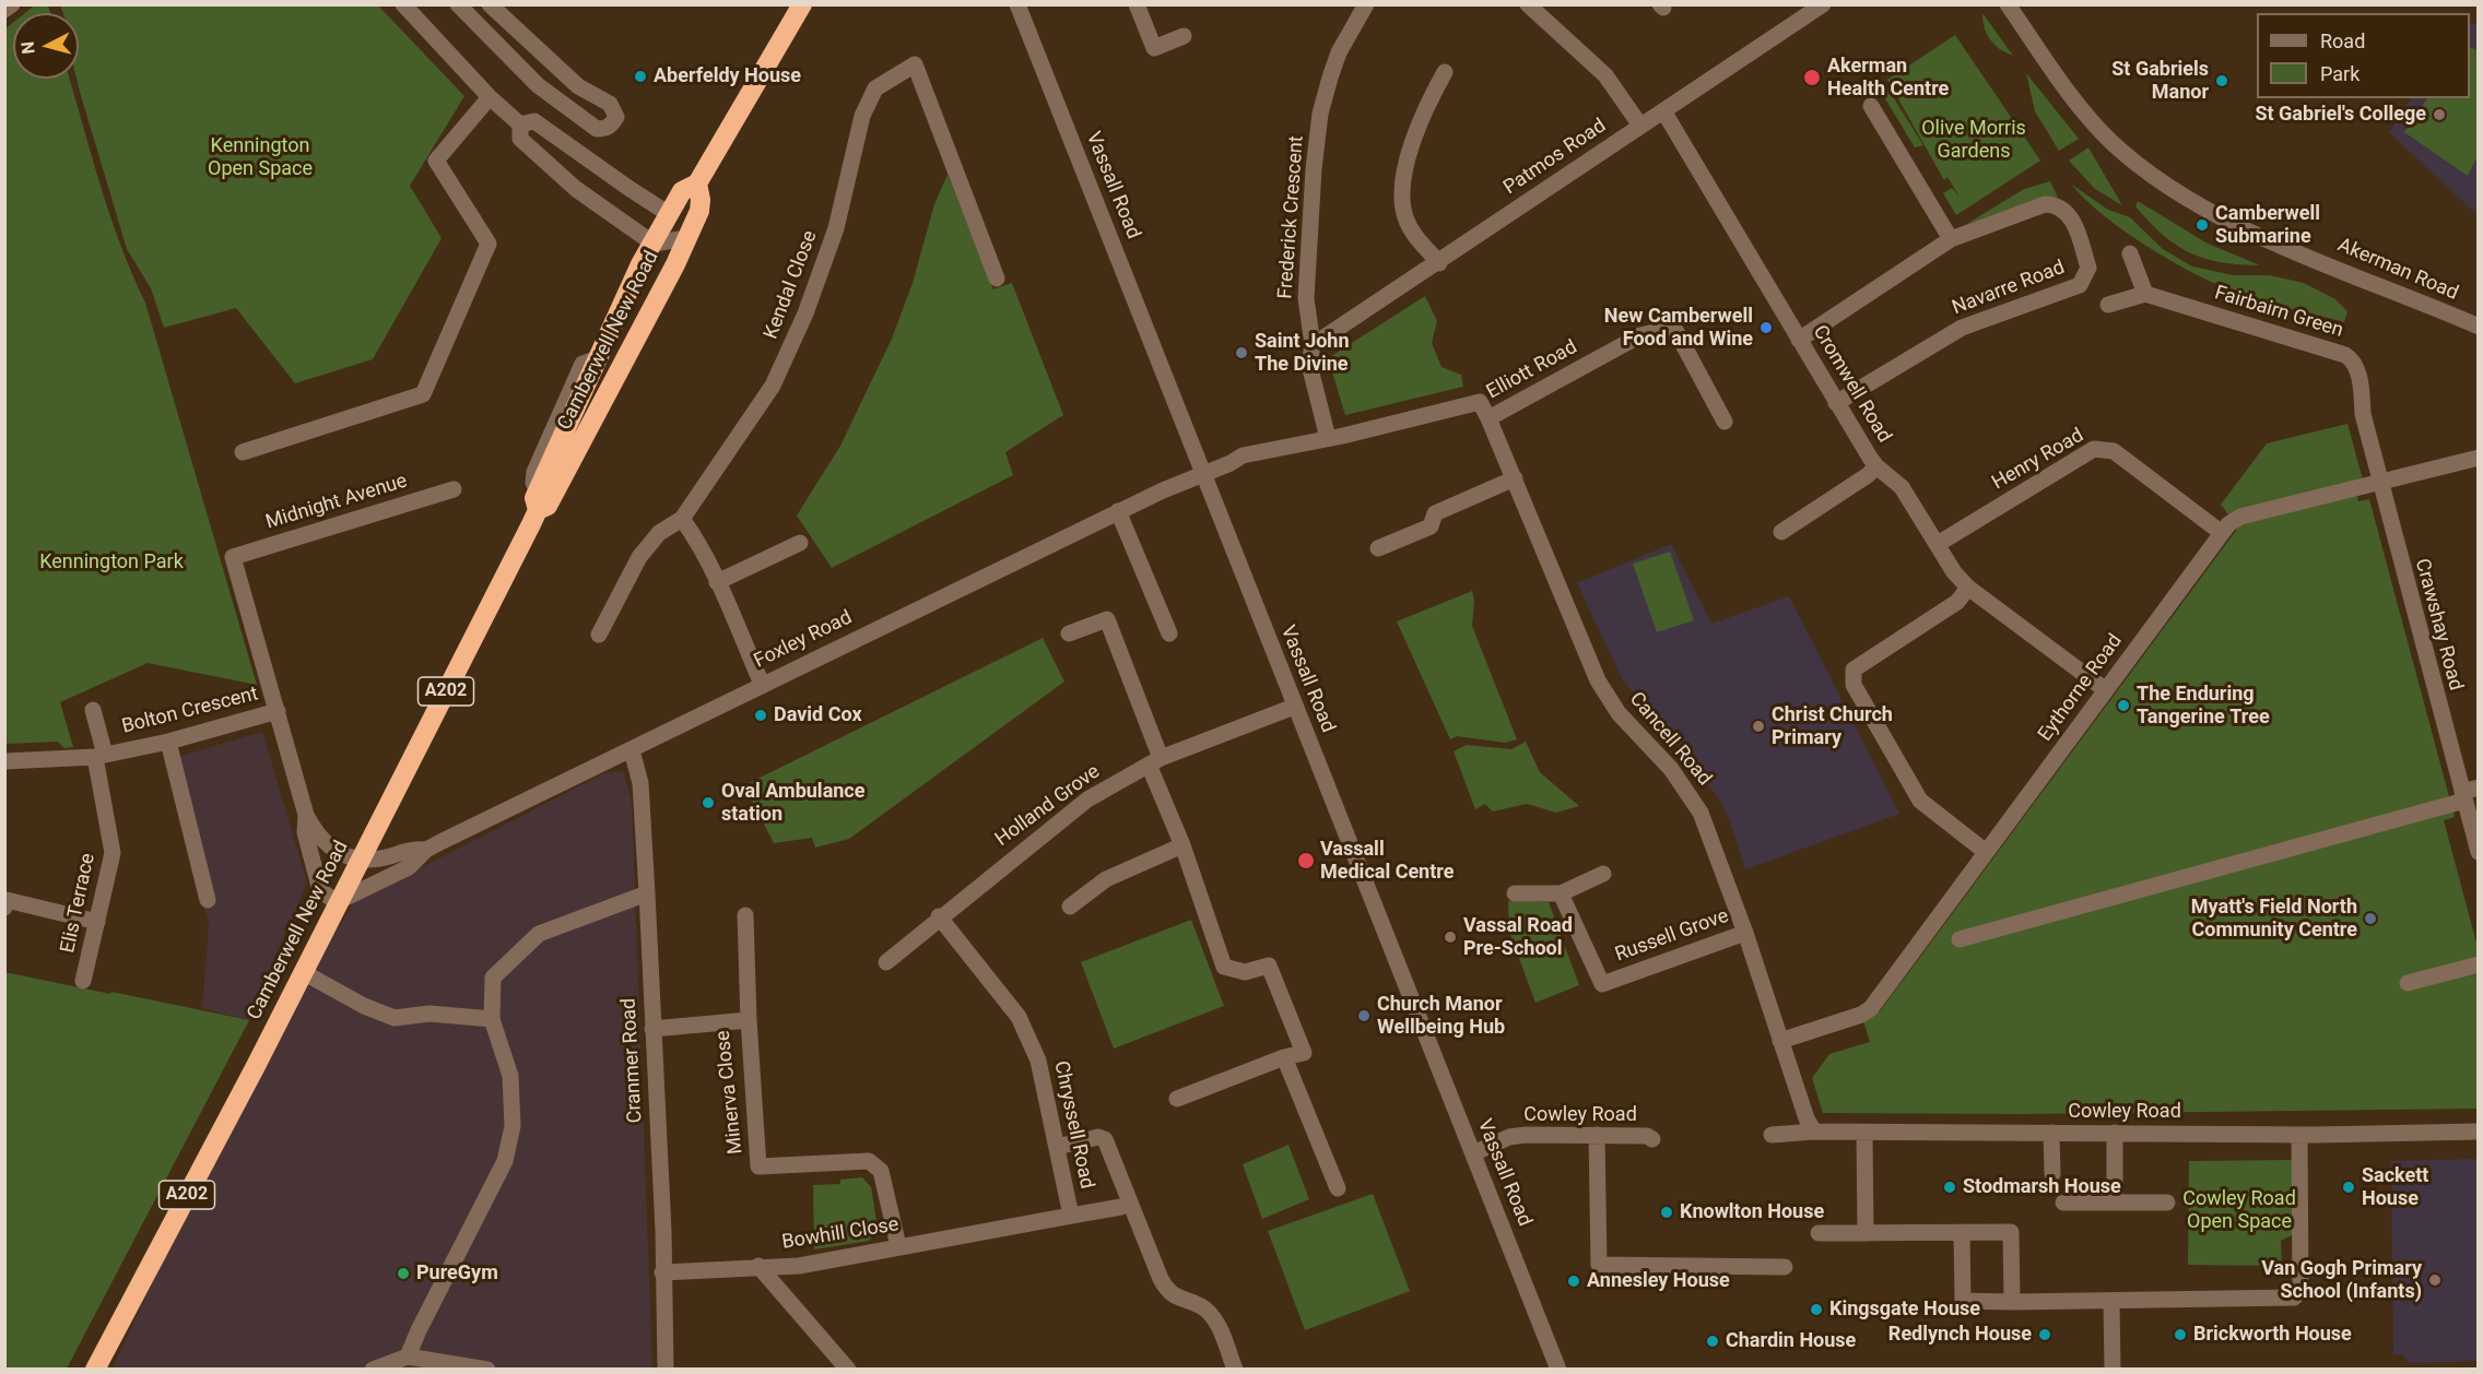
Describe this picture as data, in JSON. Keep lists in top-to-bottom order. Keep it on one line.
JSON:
{"streets":{"highway":["Camberwell New Road","A202"],"street":["Patmos Road","Vassall Road","Frederick Crescent","Akerman Road","Kendal Close","Navarre Road","Fairbairn Green","Elliott Road","Cromwell Road","Henry Road","Midnight Avenue","Crawshay Road","Foxley Road","Eythorne Road","Bolton Crescent","Cancell Road","Holland Grove","Elis Terrace","Russell Grove","Cranmer Road","Minerva Close","Cowley Road","Chryssell Road","Bowhill Close"]},"crossings":[["Patmos Road","Frederick Crescent"],["Patmos Road","Cromwell Road"],["Vassall Road","Elliott Road"],["Vassall Road","Foxley Road"],["Vassall Road","Holland Grove"],["Vassall Road","Cowley Road"],["Frederick Crescent","Elliott Road"],["Navarre Road","Cromwell Road"],["Fairbairn Green","Crawshay Road"],["Fairbairn Green","Eythorne Road"],["Camberwell New Road","Foxley Road"],["Camberwell New Road","Bolton Crescent"],["Elliott Road","Foxley Road"],["Elliott Road","Cancell Road"],["Cromwell Road","Henry Road"],["Cromwell Road","Eythorne Road"],["Henry Road","Eythorne Road"],["Midnight Avenue","Bolton Crescent"],["Crawshay Road","Eythorne Road"],["Foxley Road","Bolton Crescent"],["Foxley Road","Cranmer Road"],["Eythorne Road","Cancell Road"],["Bolton Crescent","Elis Terrace"],["Cancell Road","Russell Grove"],["Cancell Road","Cowley Road"],["Holland Grove","Chryssell Road"],["Cranmer Road","Minerva Close"],["Cranmer Road","Bowhill Close"],["Minerva Close","Bowhill Close"],["Chryssell Road","Bowhill Close"]],"parks":["Olive Morris Gardens","Kennington Open Space","Kennington Park","Cowley Road Open Space"],"places":["Aberfeldy House","Akerman Health Centre","St Gabriels Manor","St Gabriel's College","Camberwell Submarine","New Camberwell Food and Wine","Saint John The Divine","The Enduring Tangerine Tree","David Cox","Christ Church Primary","Oval Ambulance station","Vassall Medical Centre","Myatt's Field North Community Centre","Vassal Road Pre-School","Church Manor Wellbeing Hub","Stodmarsh House","Sackett House","Knowlton House","PureGym","Van Gogh Primary School (Infants)","Annesley House","Kingsgate House","Redlynch House","Brickworth House","Chardin House"],"legend":["Road","Park"],"north":"left"}
